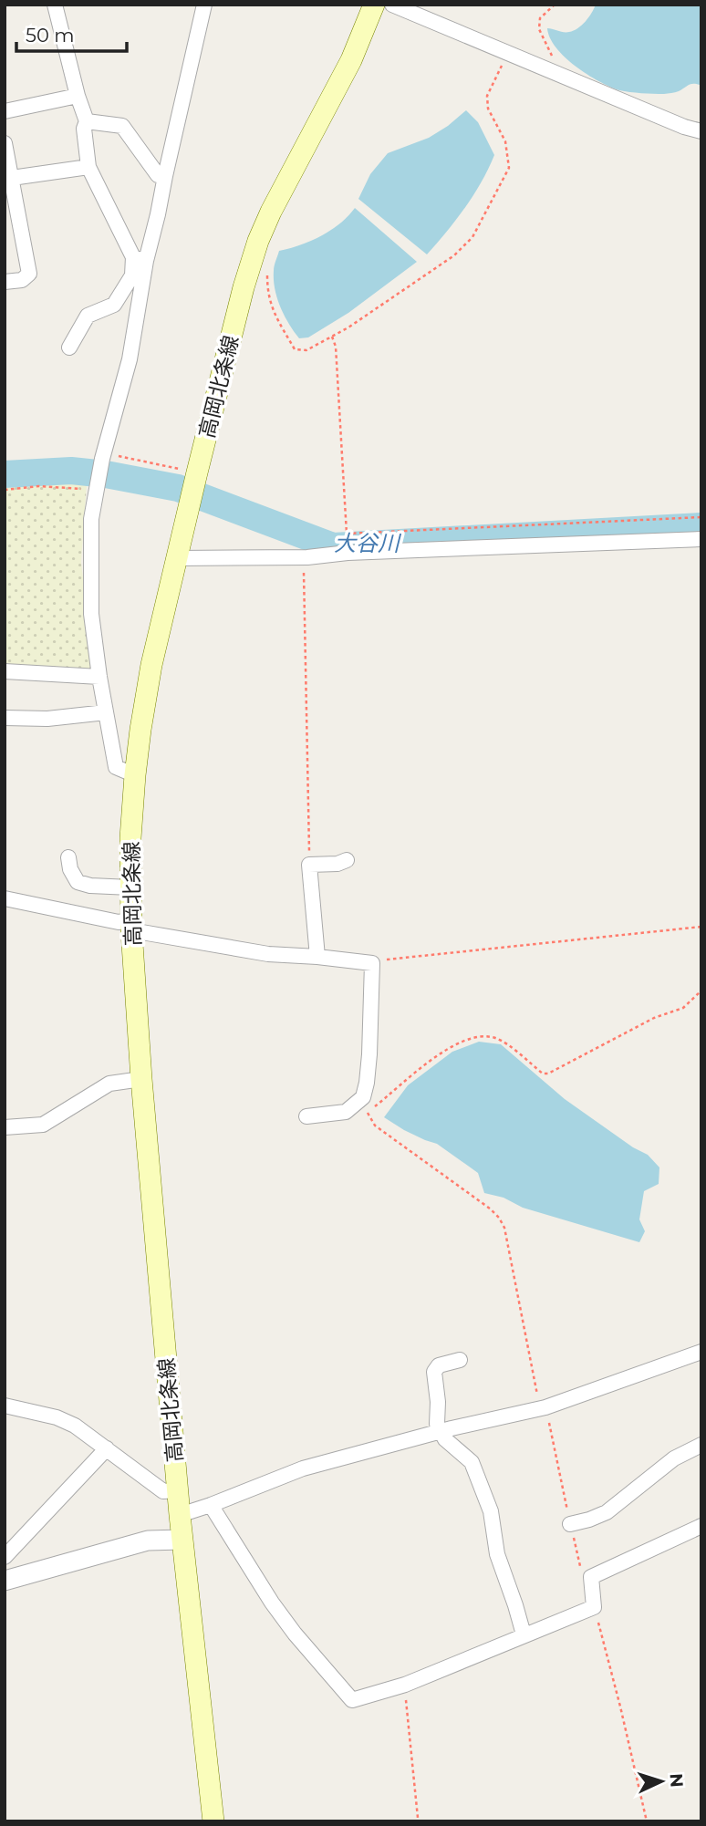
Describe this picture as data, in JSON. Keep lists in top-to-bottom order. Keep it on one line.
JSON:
{"streets":{"main road":["高岡北条線"]},"water":["大谷川"],"scale_bar":"50 m","north":"right"}
